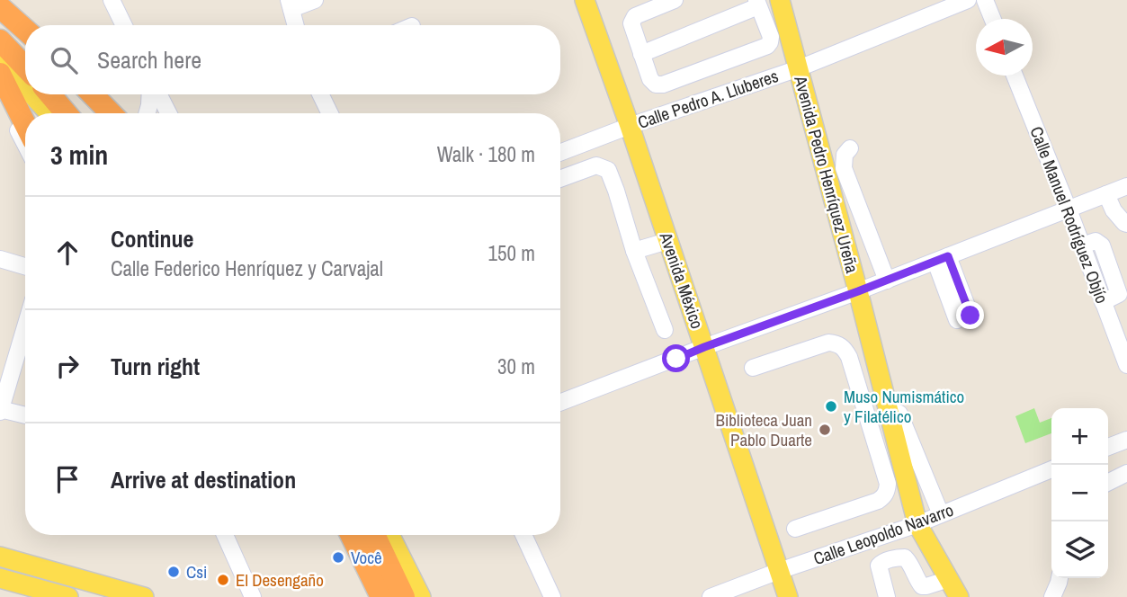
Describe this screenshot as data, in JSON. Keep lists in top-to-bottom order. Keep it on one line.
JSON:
{"streets":{"main road":["Avenida Pedro Henríquez Ureña","Avenida México"],"street":["Calle Pedro A. Lluberes","Calle Manuel Rodríguez Objío","Calle Leopoldo Navarro"]},"crossings":[["Calle Pedro A. Lluberes","Avenida Pedro Henríquez Ureña"],["Calle Pedro A. Lluberes","Avenida México"],["Avenida Pedro Henríquez Ureña","Calle Leopoldo Navarro"],["Avenida México","Calle Leopoldo Navarro"]],"places":["Muso Numismático y Filatélico","Biblioteca Juan Pablo Duarte","Você","Csi","El Desengaño"],"north":"left","page":{"search":"Search here","heading":["3 min","Walk · 180 m"],"list":[["Continue","Calle Federico Henríquez y Carvajal","150 m"],["Turn right","30 m"],"Arrive at destination"],"map_buttons":["+","−"]}}
